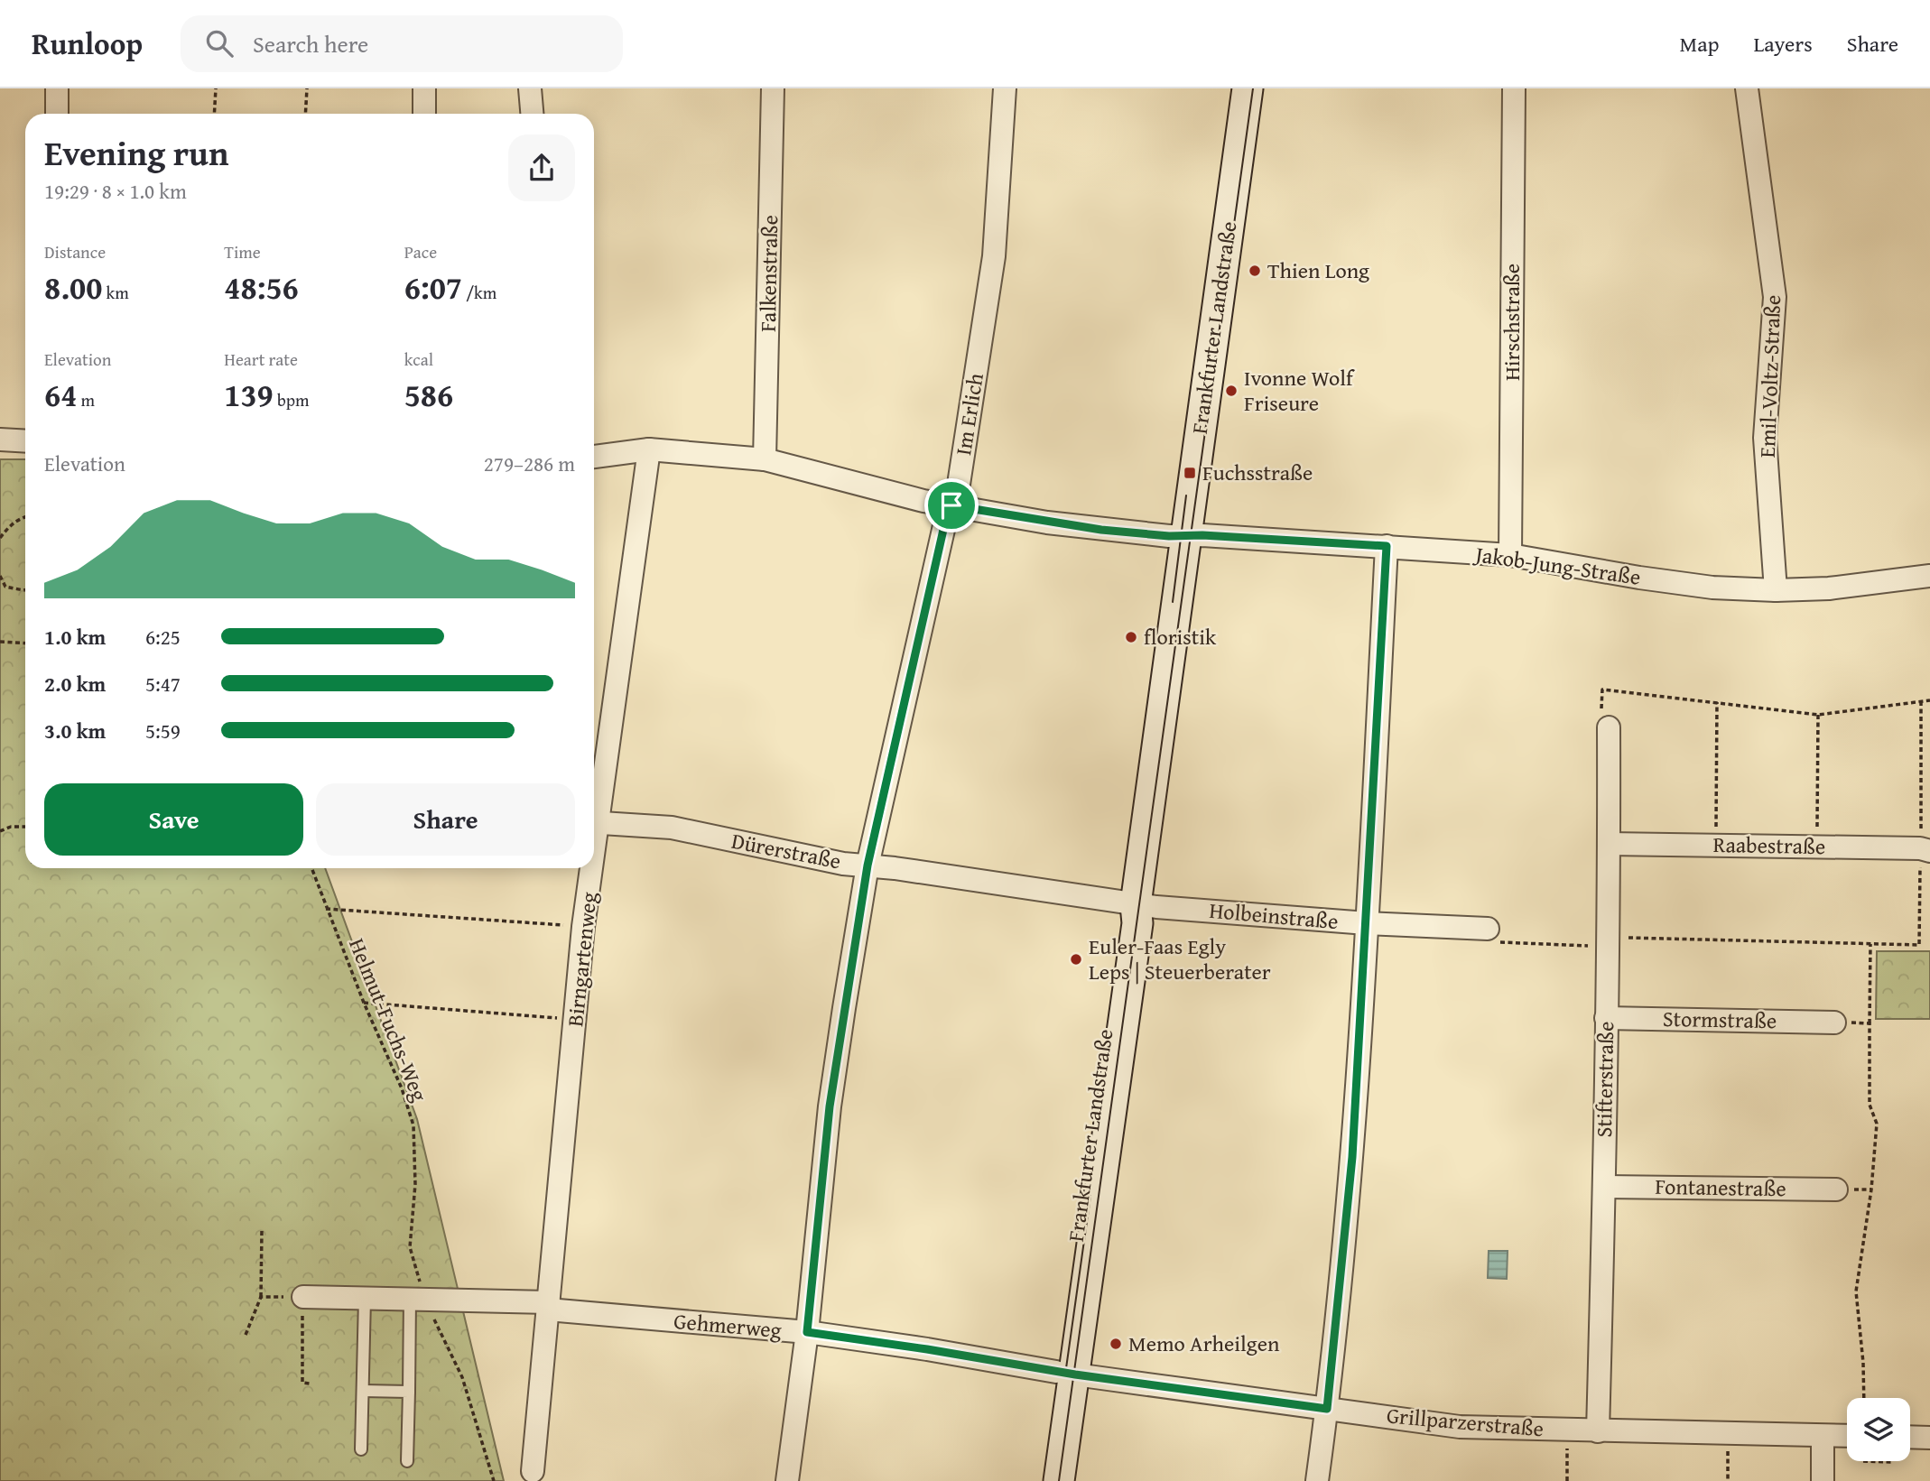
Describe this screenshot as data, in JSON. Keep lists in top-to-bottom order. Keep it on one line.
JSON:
{"streets":{"street":["Falkenstraße","Hirschstraße","Frankfurter Landstraße","Emil-Voltz-Straße","Im Erlich","Jakob-Jung-Straße","Raabestraße","Dürerstraße","Holbeinstraße","Birngartenweg","Stormstraße","Stifterstraße","Fontanestraße","Gehmerweg","Grillparzerstraße"],"path":["Helmut-Fuchs-Weg"]},"crossings":[["Hirschstraße","Jakob-Jung-Straße"],["Frankfurter Landstraße","Jakob-Jung-Straße"],["Frankfurter Landstraße","Dürerstraße"],["Frankfurter Landstraße","Holbeinstraße"],["Frankfurter Landstraße","Gehmerweg"],["Frankfurter Landstraße","Grillparzerstraße"],["Emil-Voltz-Straße","Jakob-Jung-Straße"],["Im Erlich","Dürerstraße"],["Im Erlich","Gehmerweg"],["Raabestraße","Stifterstraße"],["Dürerstraße","Holbeinstraße"],["Birngartenweg","Gehmerweg"],["Helmut-Fuchs-Weg","Gehmerweg"],["Stormstraße","Stifterstraße"],["Stifterstraße","Fontanestraße"],["Stifterstraße","Grillparzerstraße"],["Gehmerweg","Grillparzerstraße"]],"places":{"other":["Thien Long","Ivonne Wolf Friseure","floristik","Euler-Faas Egly Leps | Steuerberater","Memo Arheilgen"],"transit":["Fuchsstraße"]},"page":{"header":"Runloop","search":"Search here","nav":["Map","Layers","Share"],"heading":["Evening run","19:29 · 8 × 1.0 km"],"stats":[["Distance","8.00 km"],["Time","48:56"],["Pace","6:07 /km"],["Elevation","64 m"],["Heart rate","139 bpm"],["kcal","586"]],"chart":["Elevation","279–286 m"],"list":[{"name":"1.0 km","note":"6:25"},{"name":"2.0 km","note":"5:47"},{"name":"3.0 km","note":"5:59"}],"buttons":["Save","Share"]}}
